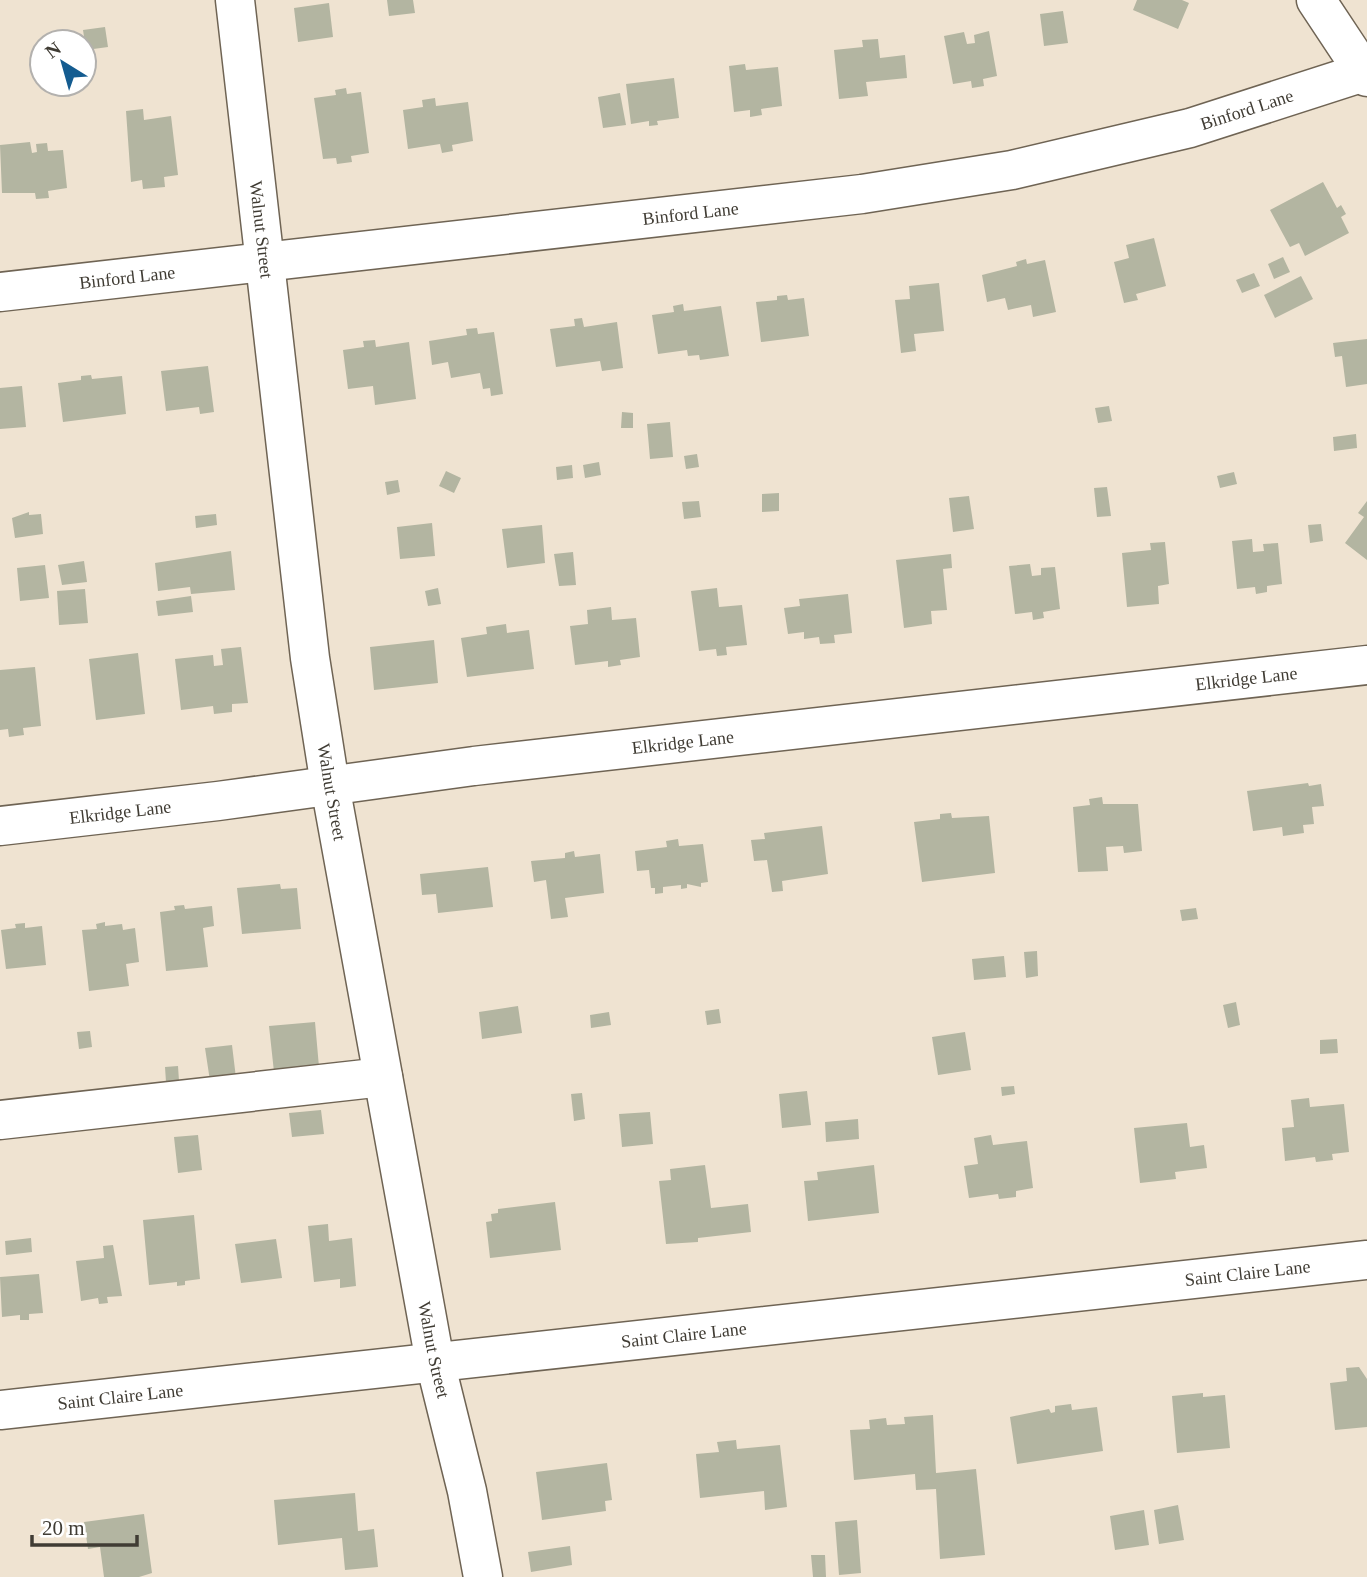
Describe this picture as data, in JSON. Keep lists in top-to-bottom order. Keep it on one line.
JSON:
{"streets":{"street":["Binford Lane","Walnut Street","Elkridge Lane","Saint Claire Lane"]},"crossings":[["Binford Lane","Walnut Street"],["Walnut Street","Elkridge Lane"],["Walnut Street","Saint Claire Lane"]],"scale_bar":"20 m","north":"top left"}
